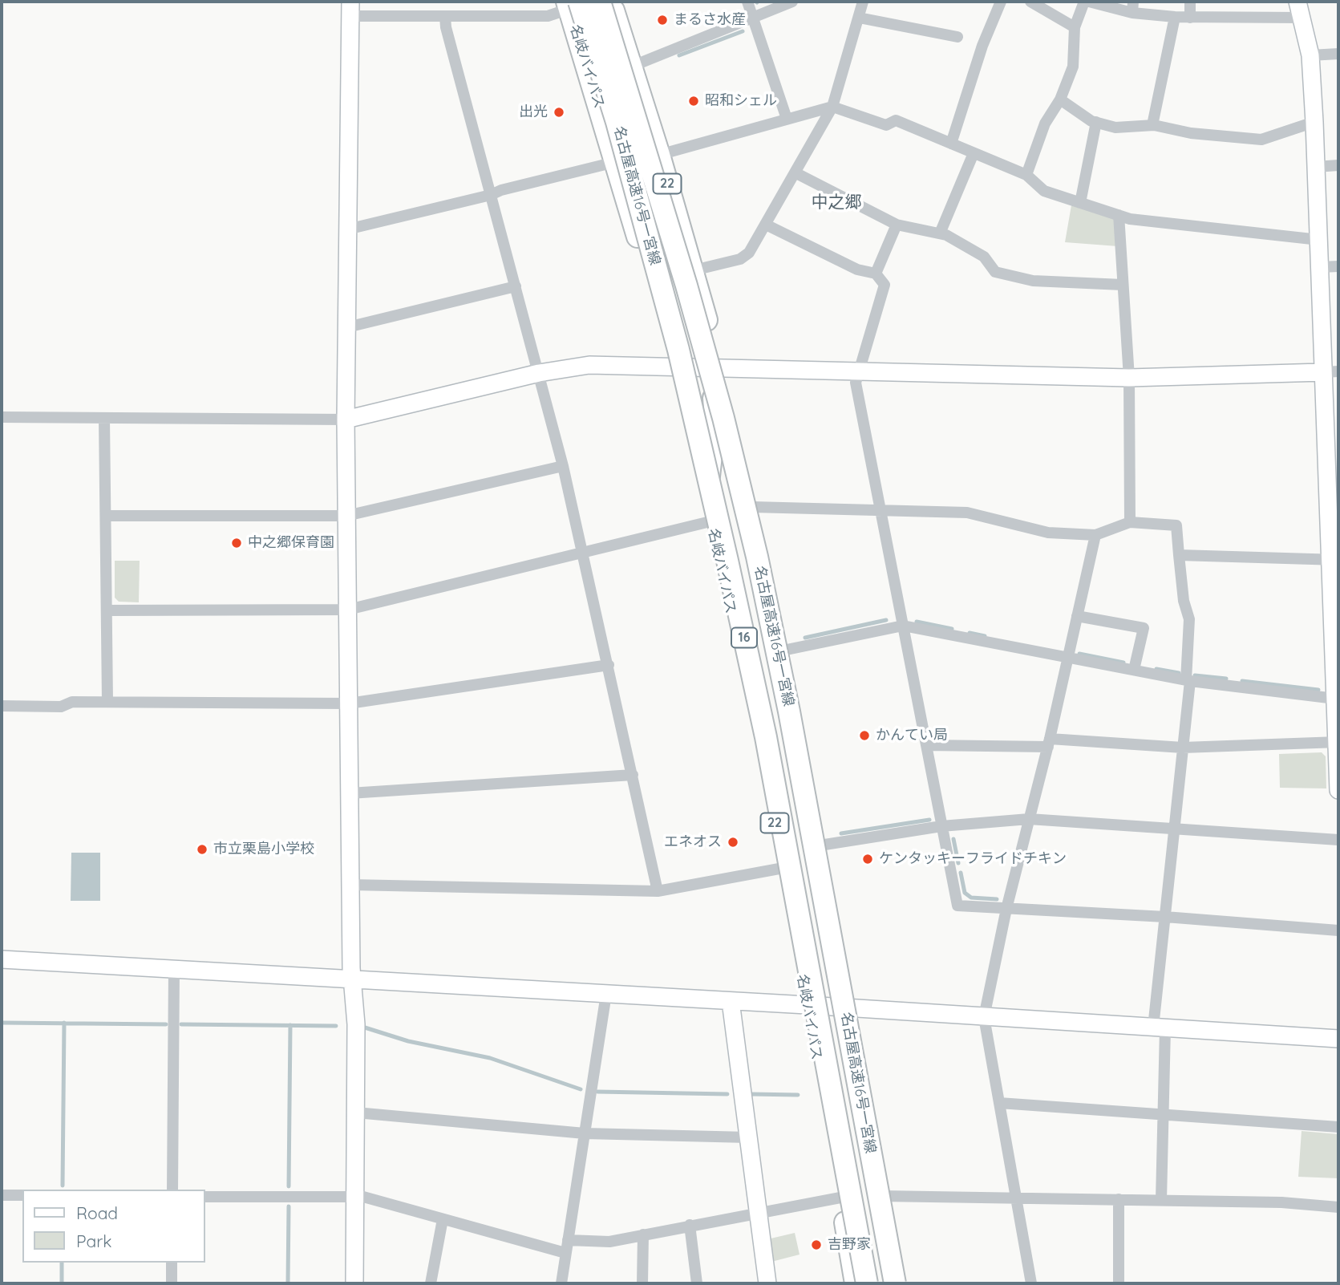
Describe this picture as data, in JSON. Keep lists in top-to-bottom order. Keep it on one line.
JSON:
{"streets":{"highway":["名岐バイパス","22","名古屋高速16号一宮線","16"]},"crossings":[["名岐バイパス","名古屋高速16号一宮線"],["22","名古屋高速16号一宮線"]],"districts":["中之郷"],"places":["まるさ水産","昭和シェル","出光","中之郷保育園","かんてい局","エネオス","市立栗島小学校","ケンタッキーフライドチキン","吉野家"],"legend":["Road","Park"]}
